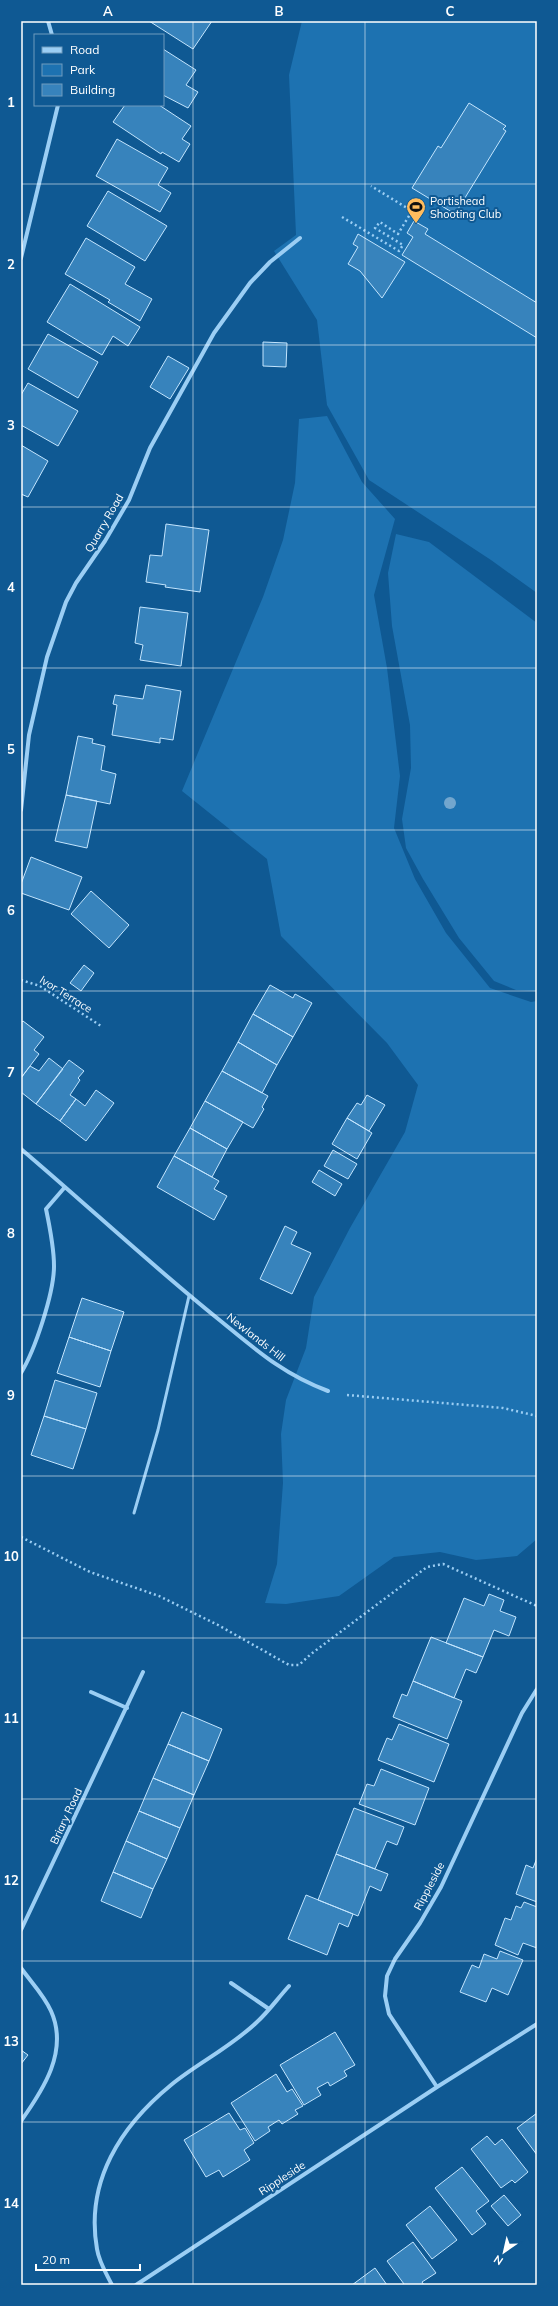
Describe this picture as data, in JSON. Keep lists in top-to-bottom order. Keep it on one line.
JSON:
{"streets":{"street":["Quarry Road","Newlands Hill","Briary Road","Rippleside"],"path":["Ivor Terrace"]},"places":{"sports":["Portishead Shooting Club"]},"legend":["Road","Park","Building"],"scale_bar":"20 m","north":"bottom left","grid":{"columns":["A","B","C"],"rows":["1","2","3","4","5","6","7","8","9","10","11","12","13","14"]}}
